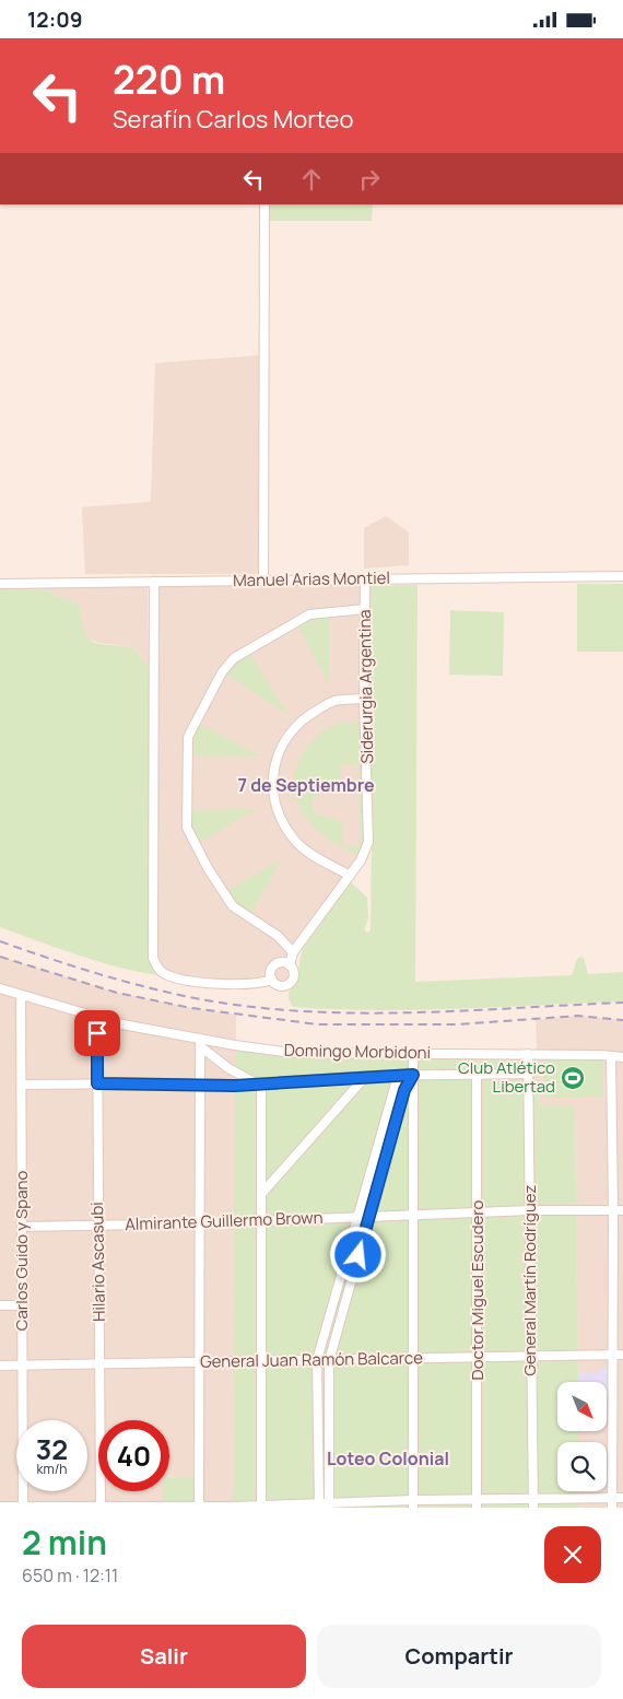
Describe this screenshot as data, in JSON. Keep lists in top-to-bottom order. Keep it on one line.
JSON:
{"streets":{"street":["Manuel Arias Montiel","Siderurgia Argentina","Domingo Morbidoni","Almirante Guillermo Brown","Carlos Guido y Spano","Hilario Ascasubi","General Martín Rodríguez","Doctor Miguel Escudero","General Juan Ramón Balcarce"]},"crossings":[["Manuel Arias Montiel","Siderurgia Argentina"],["Domingo Morbidoni","Carlos Guido y Spano"],["Domingo Morbidoni","Hilario Ascasubi"],["Domingo Morbidoni","General Martín Rodríguez"],["Almirante Guillermo Brown","Carlos Guido y Spano"],["Almirante Guillermo Brown","Hilario Ascasubi"],["Almirante Guillermo Brown","General Martín Rodríguez"],["Almirante Guillermo Brown","Doctor Miguel Escudero"],["Carlos Guido y Spano","General Juan Ramón Balcarce"],["Hilario Ascasubi","General Juan Ramón Balcarce"],["General Martín Rodríguez","General Juan Ramón Balcarce"],["Doctor Miguel Escudero","General Juan Ramón Balcarce"]],"districts":["7 de Septiembre","Loteo Colonial"],"places":{"sports":["Club Atlético Libertad"]},"north":"bottom right","page":{"status":"12:09","turn":["220 m","Serafín Carlos Morteo"],"speed":"32 km/h","limit":"40","heading":["2 min","650 m · 12:11"],"buttons":["Salir","Compartir"]}}
